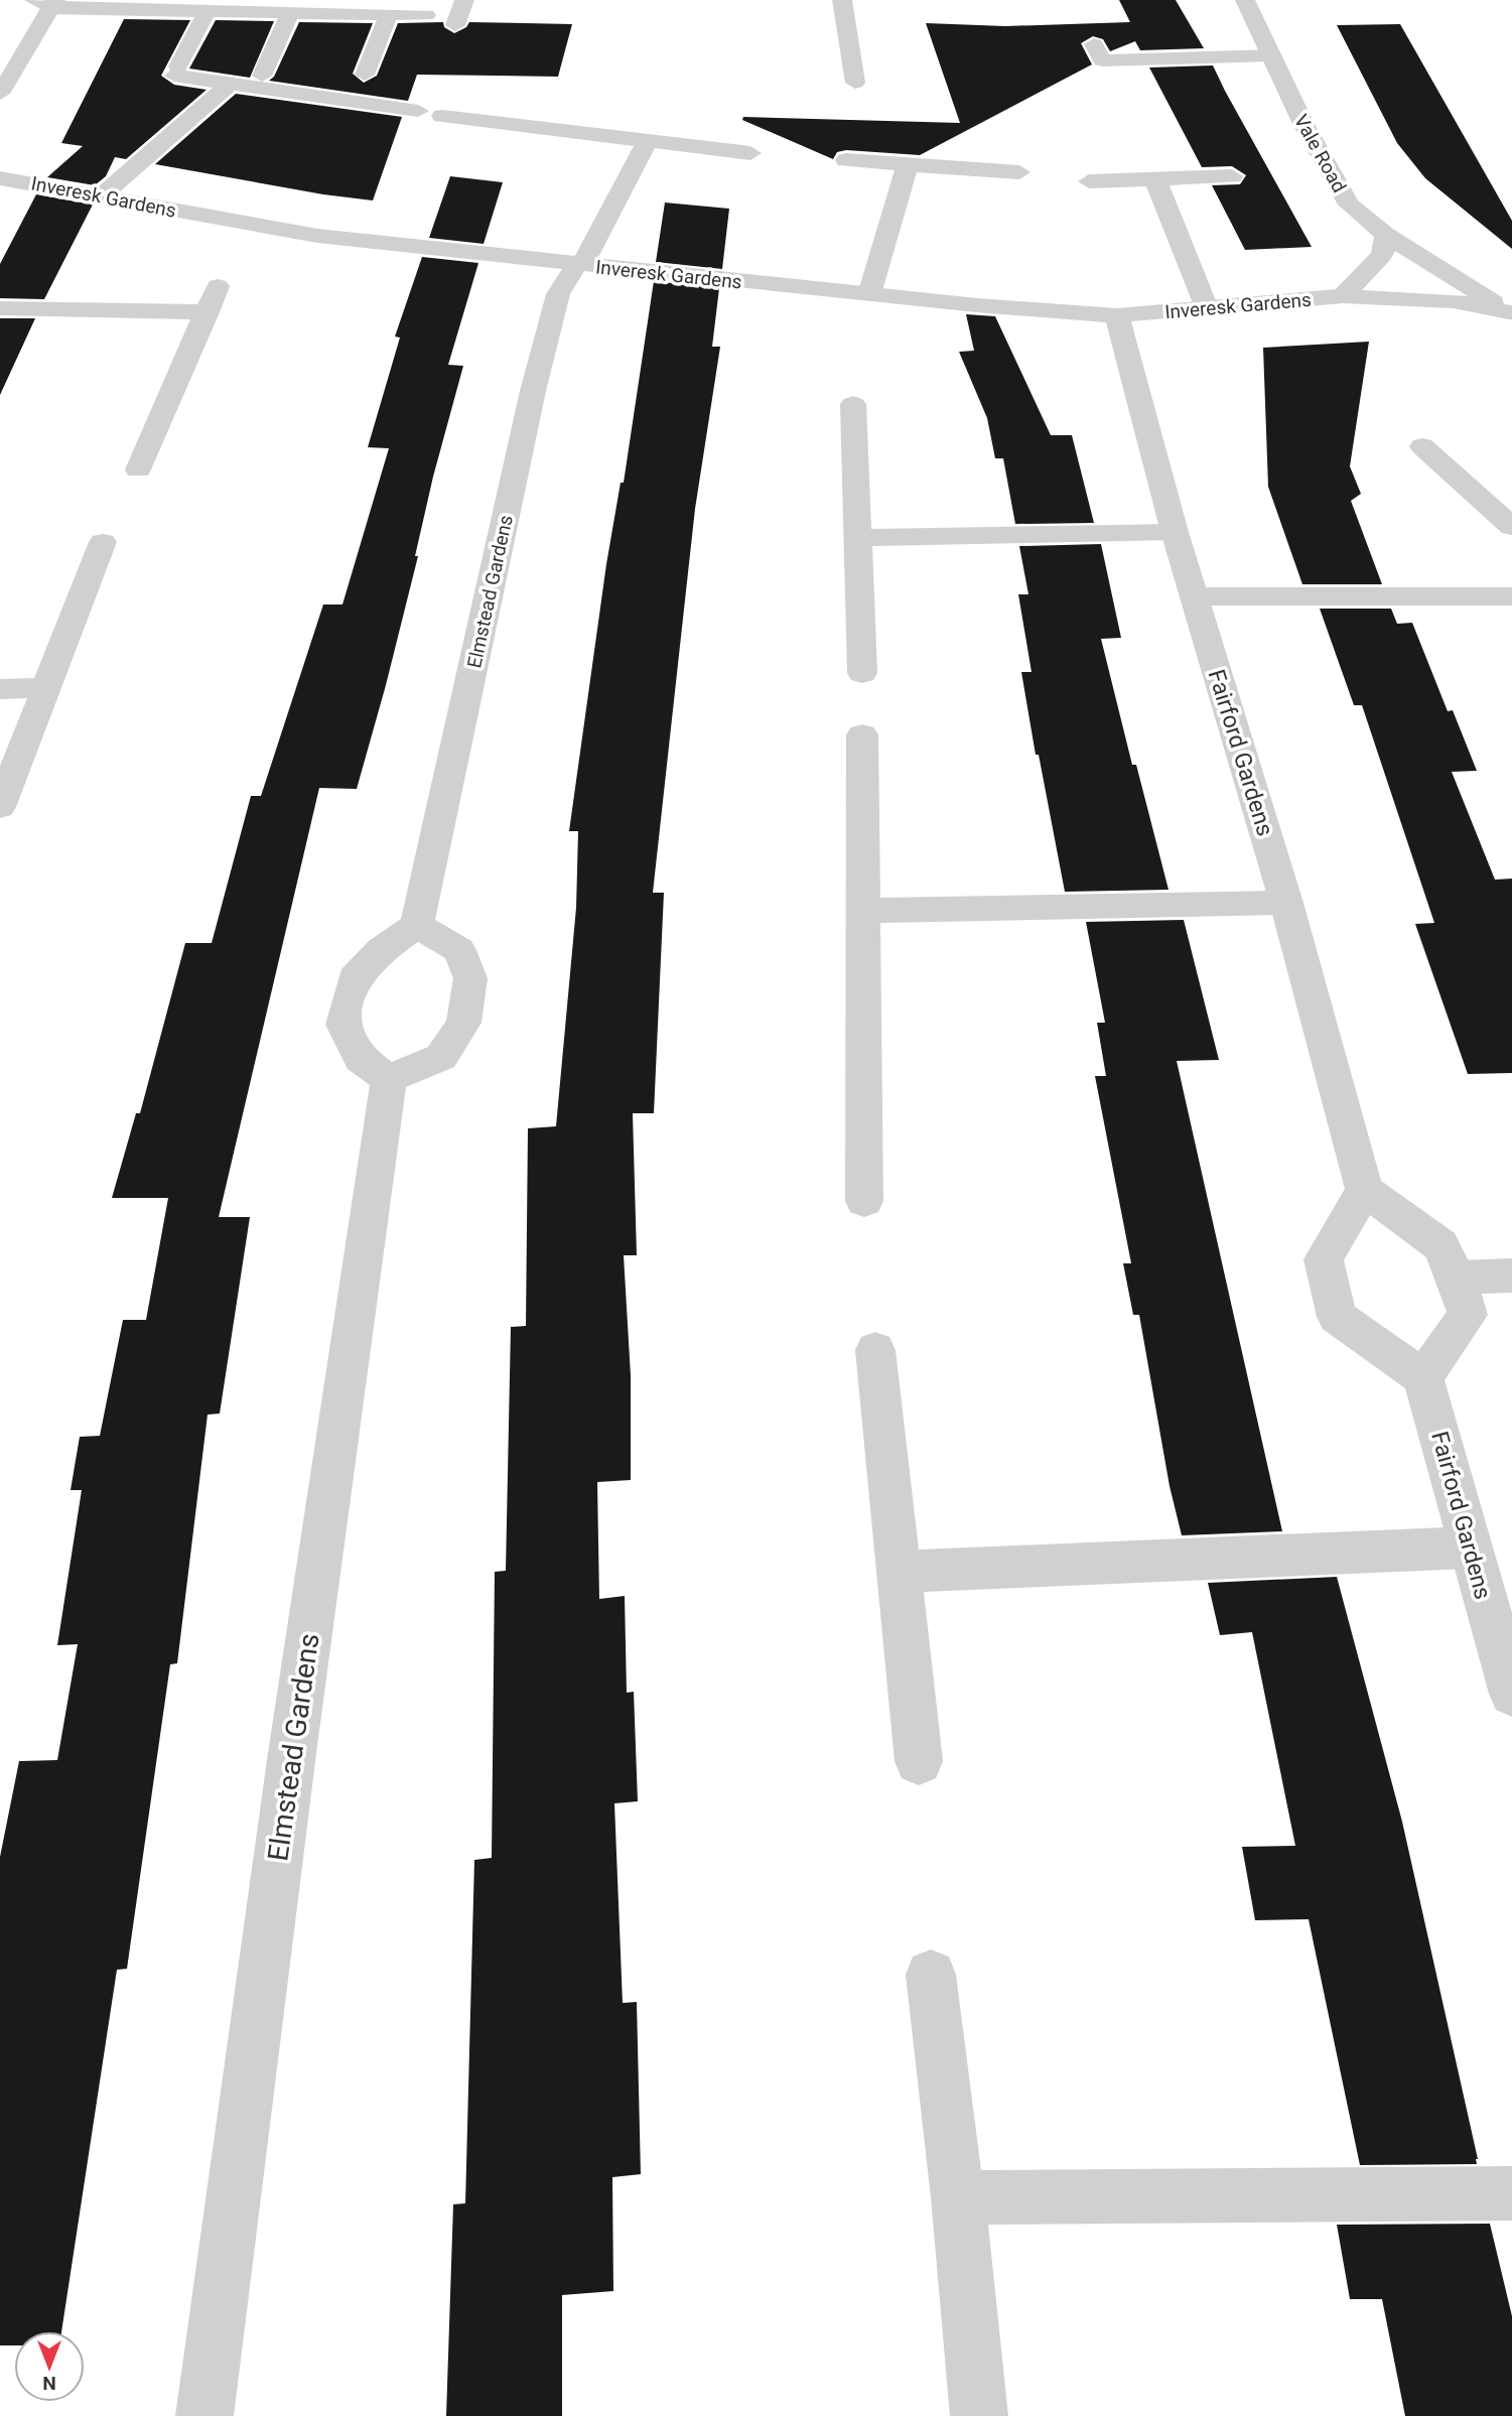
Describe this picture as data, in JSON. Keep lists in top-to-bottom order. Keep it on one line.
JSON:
{"streets":{"street":["Vale Road","Inveresk Gardens","Elmstead Gardens","Fairford Gardens"]},"crossings":[["Vale Road","Inveresk Gardens"],["Inveresk Gardens","Elmstead Gardens"],["Inveresk Gardens","Fairford Gardens"]],"north":"bottom"}
